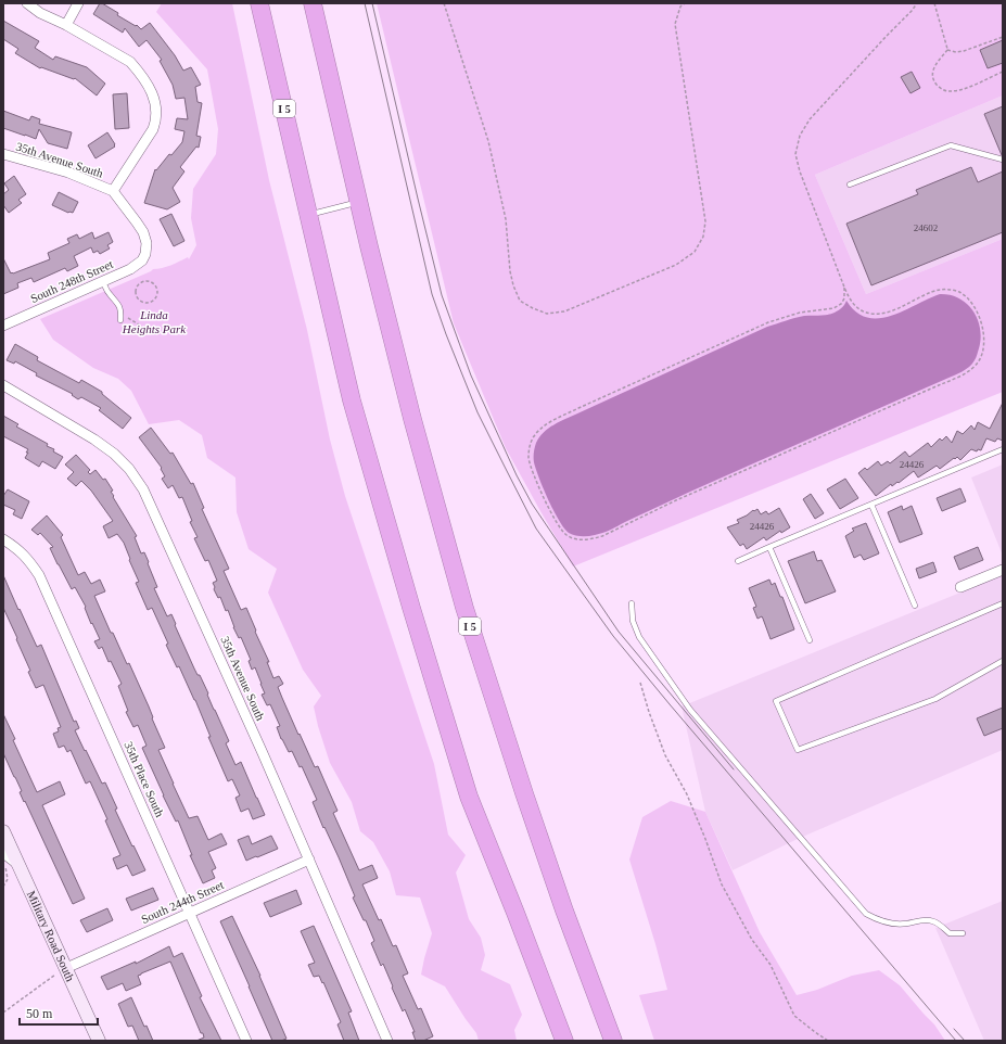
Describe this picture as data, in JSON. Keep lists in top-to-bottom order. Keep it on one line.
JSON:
{"streets":{"highway":["I 5"],"main road":["Military Road South"],"street":["35th Avenue South","South 248th Street","35th Place South","South 244th Street"]},"crossings":[["35th Avenue South","South 248th Street"],["35th Avenue South","South 244th Street"],["35th Place South","South 244th Street"],["South 244th Street","Military Road South"]],"parks":["Linda Heights Park"],"house_numbers":["24602","24426","24426"],"scale_bar":"50 m"}
